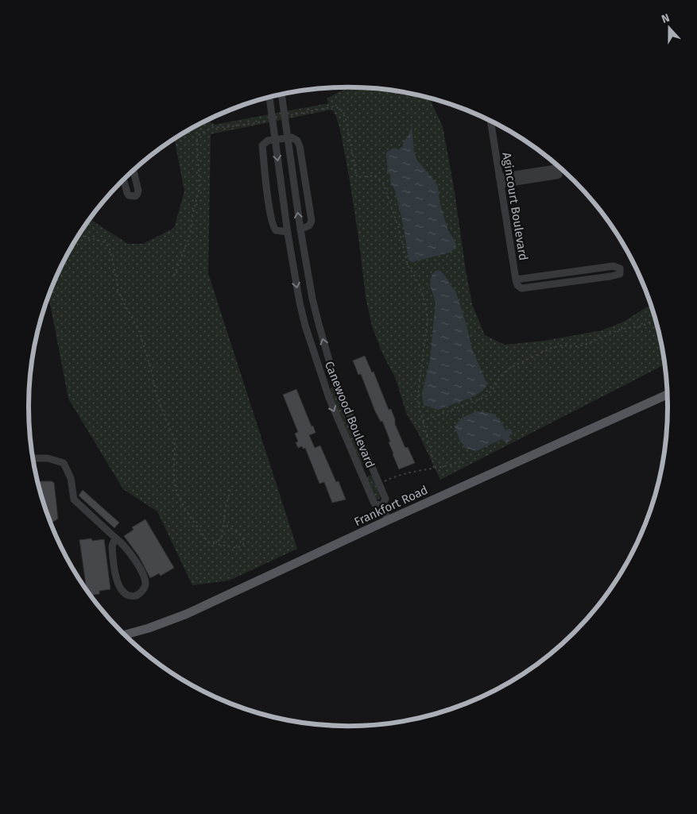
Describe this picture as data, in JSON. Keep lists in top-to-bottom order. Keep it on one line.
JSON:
{"streets":{"main road":["Frankfort Road"],"street":["Agincourt Boulevard","Canewood Boulevard"]},"crossings":[["Canewood Boulevard","Frankfort Road"]],"north":"top"}
